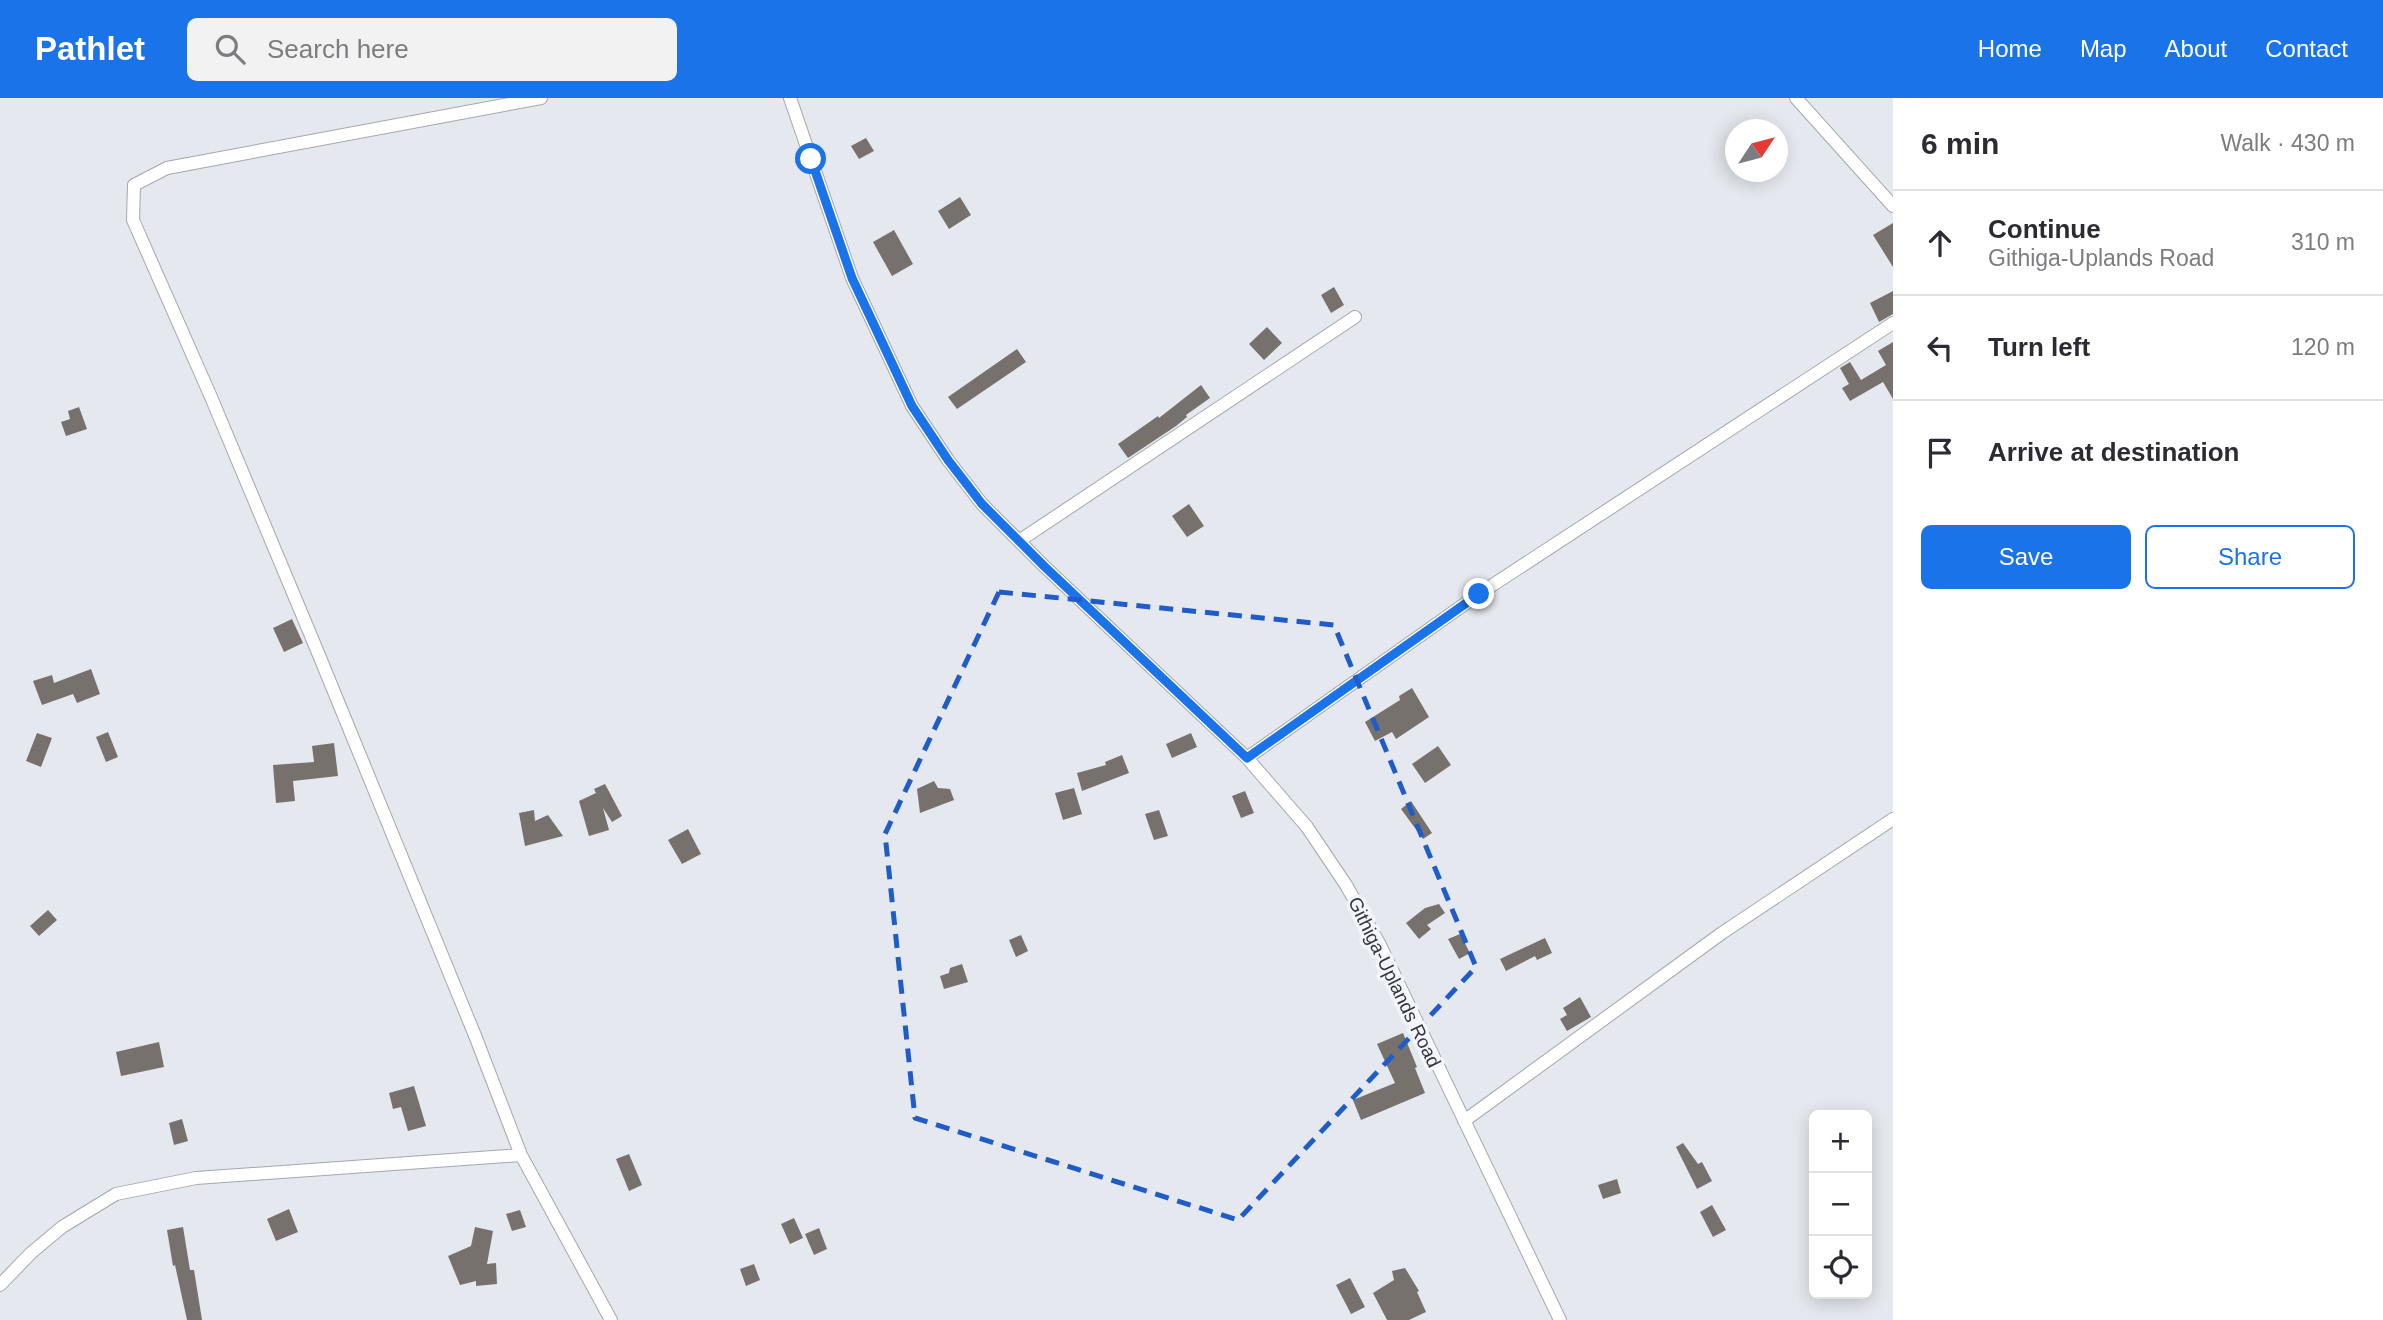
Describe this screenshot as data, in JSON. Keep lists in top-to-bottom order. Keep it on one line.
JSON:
{"streets":{"street":["Githiga-Uplands Road"]},"north":"top right","page":{"header":"Pathlet","search":"Search here","nav":["Home","Map","About","Contact"],"heading":["6 min","Walk · 430 m"],"list":[["Continue","Githiga-Uplands Road","310 m"],["Turn left","120 m"],"Arrive at destination"],"buttons":["Save","Share"],"map_buttons":["+","−"]}}
